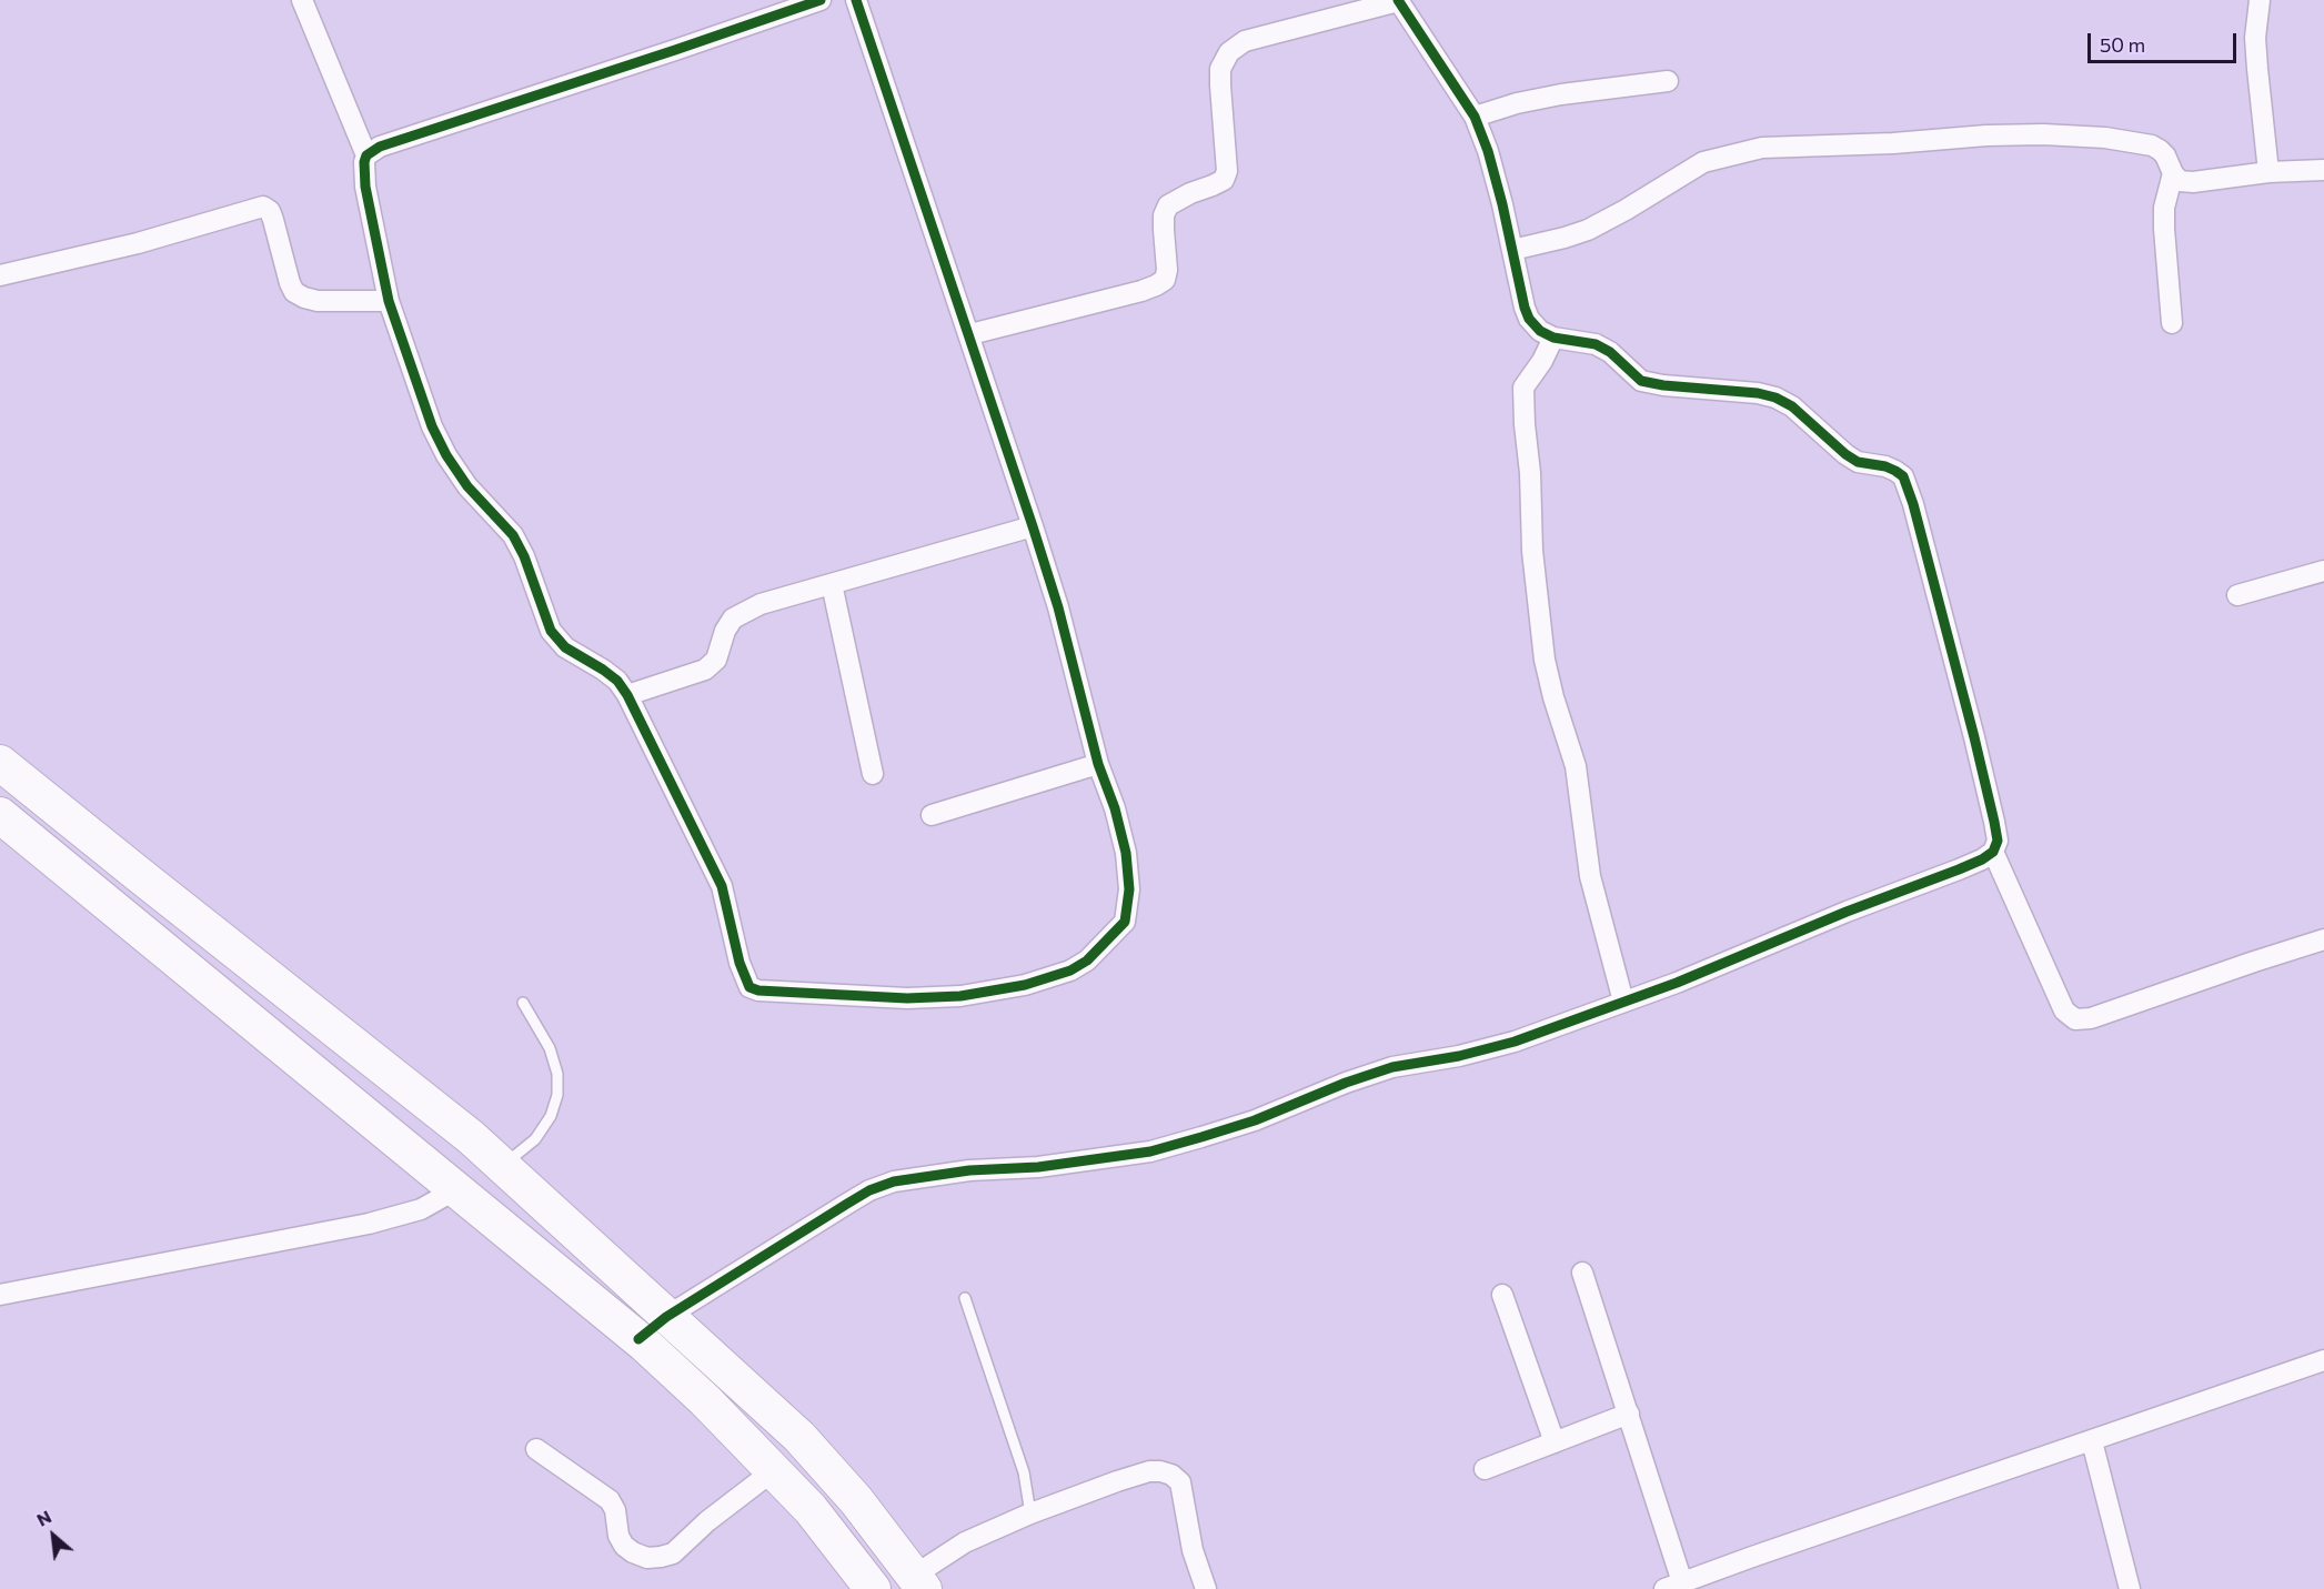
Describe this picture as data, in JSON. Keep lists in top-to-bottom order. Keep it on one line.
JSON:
{"scale_bar":"50 m","north":"top left"}
